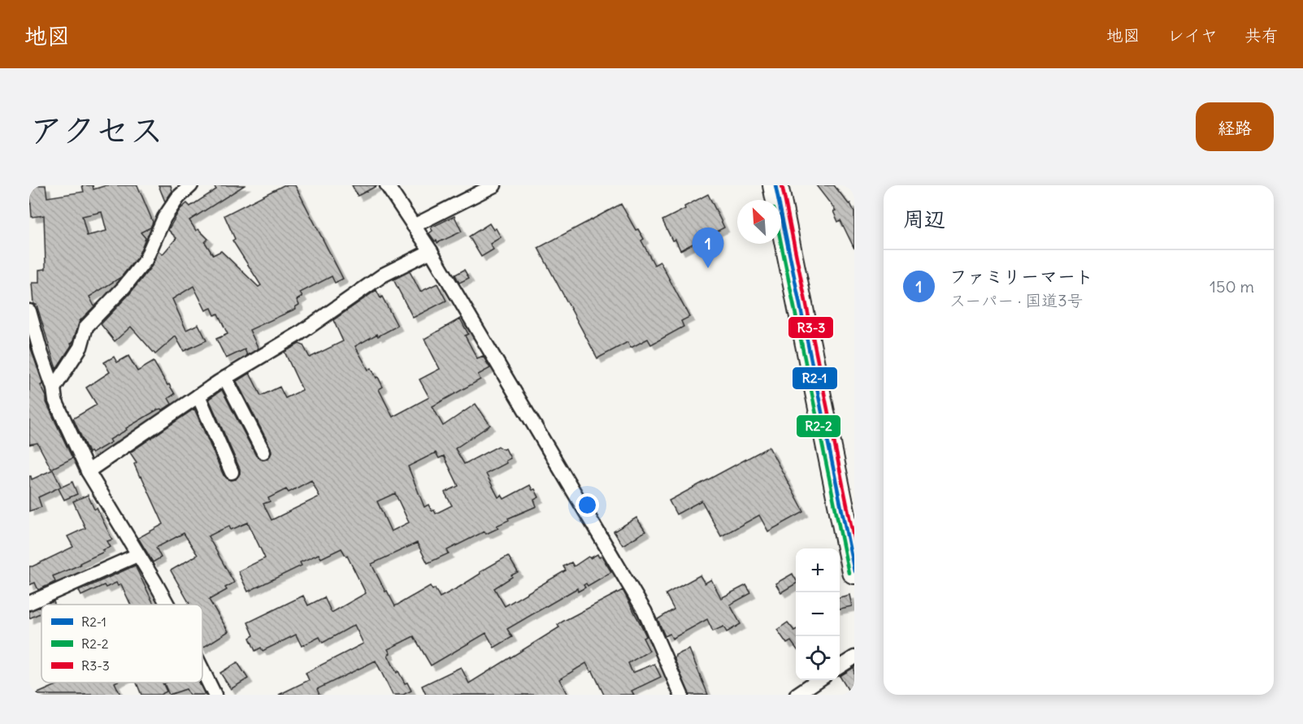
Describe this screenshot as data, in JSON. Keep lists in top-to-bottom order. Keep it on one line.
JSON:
{"lines":["transit line R2-1","transit line R3-3","transit line R2-2"],"legend":["R2-1","R2-2","R3-3"],"north":"top left","page":{"header":"地図","nav":["地図","レイヤ","共有"],"title":"アクセス","buttons":"経路","heading":"周辺","pins":"1","list":[{"mark":"1","name":"ファミリーマート","note":"スーパー · 国道3号","value":"150 m"}],"map_buttons":["+","−"]}}
